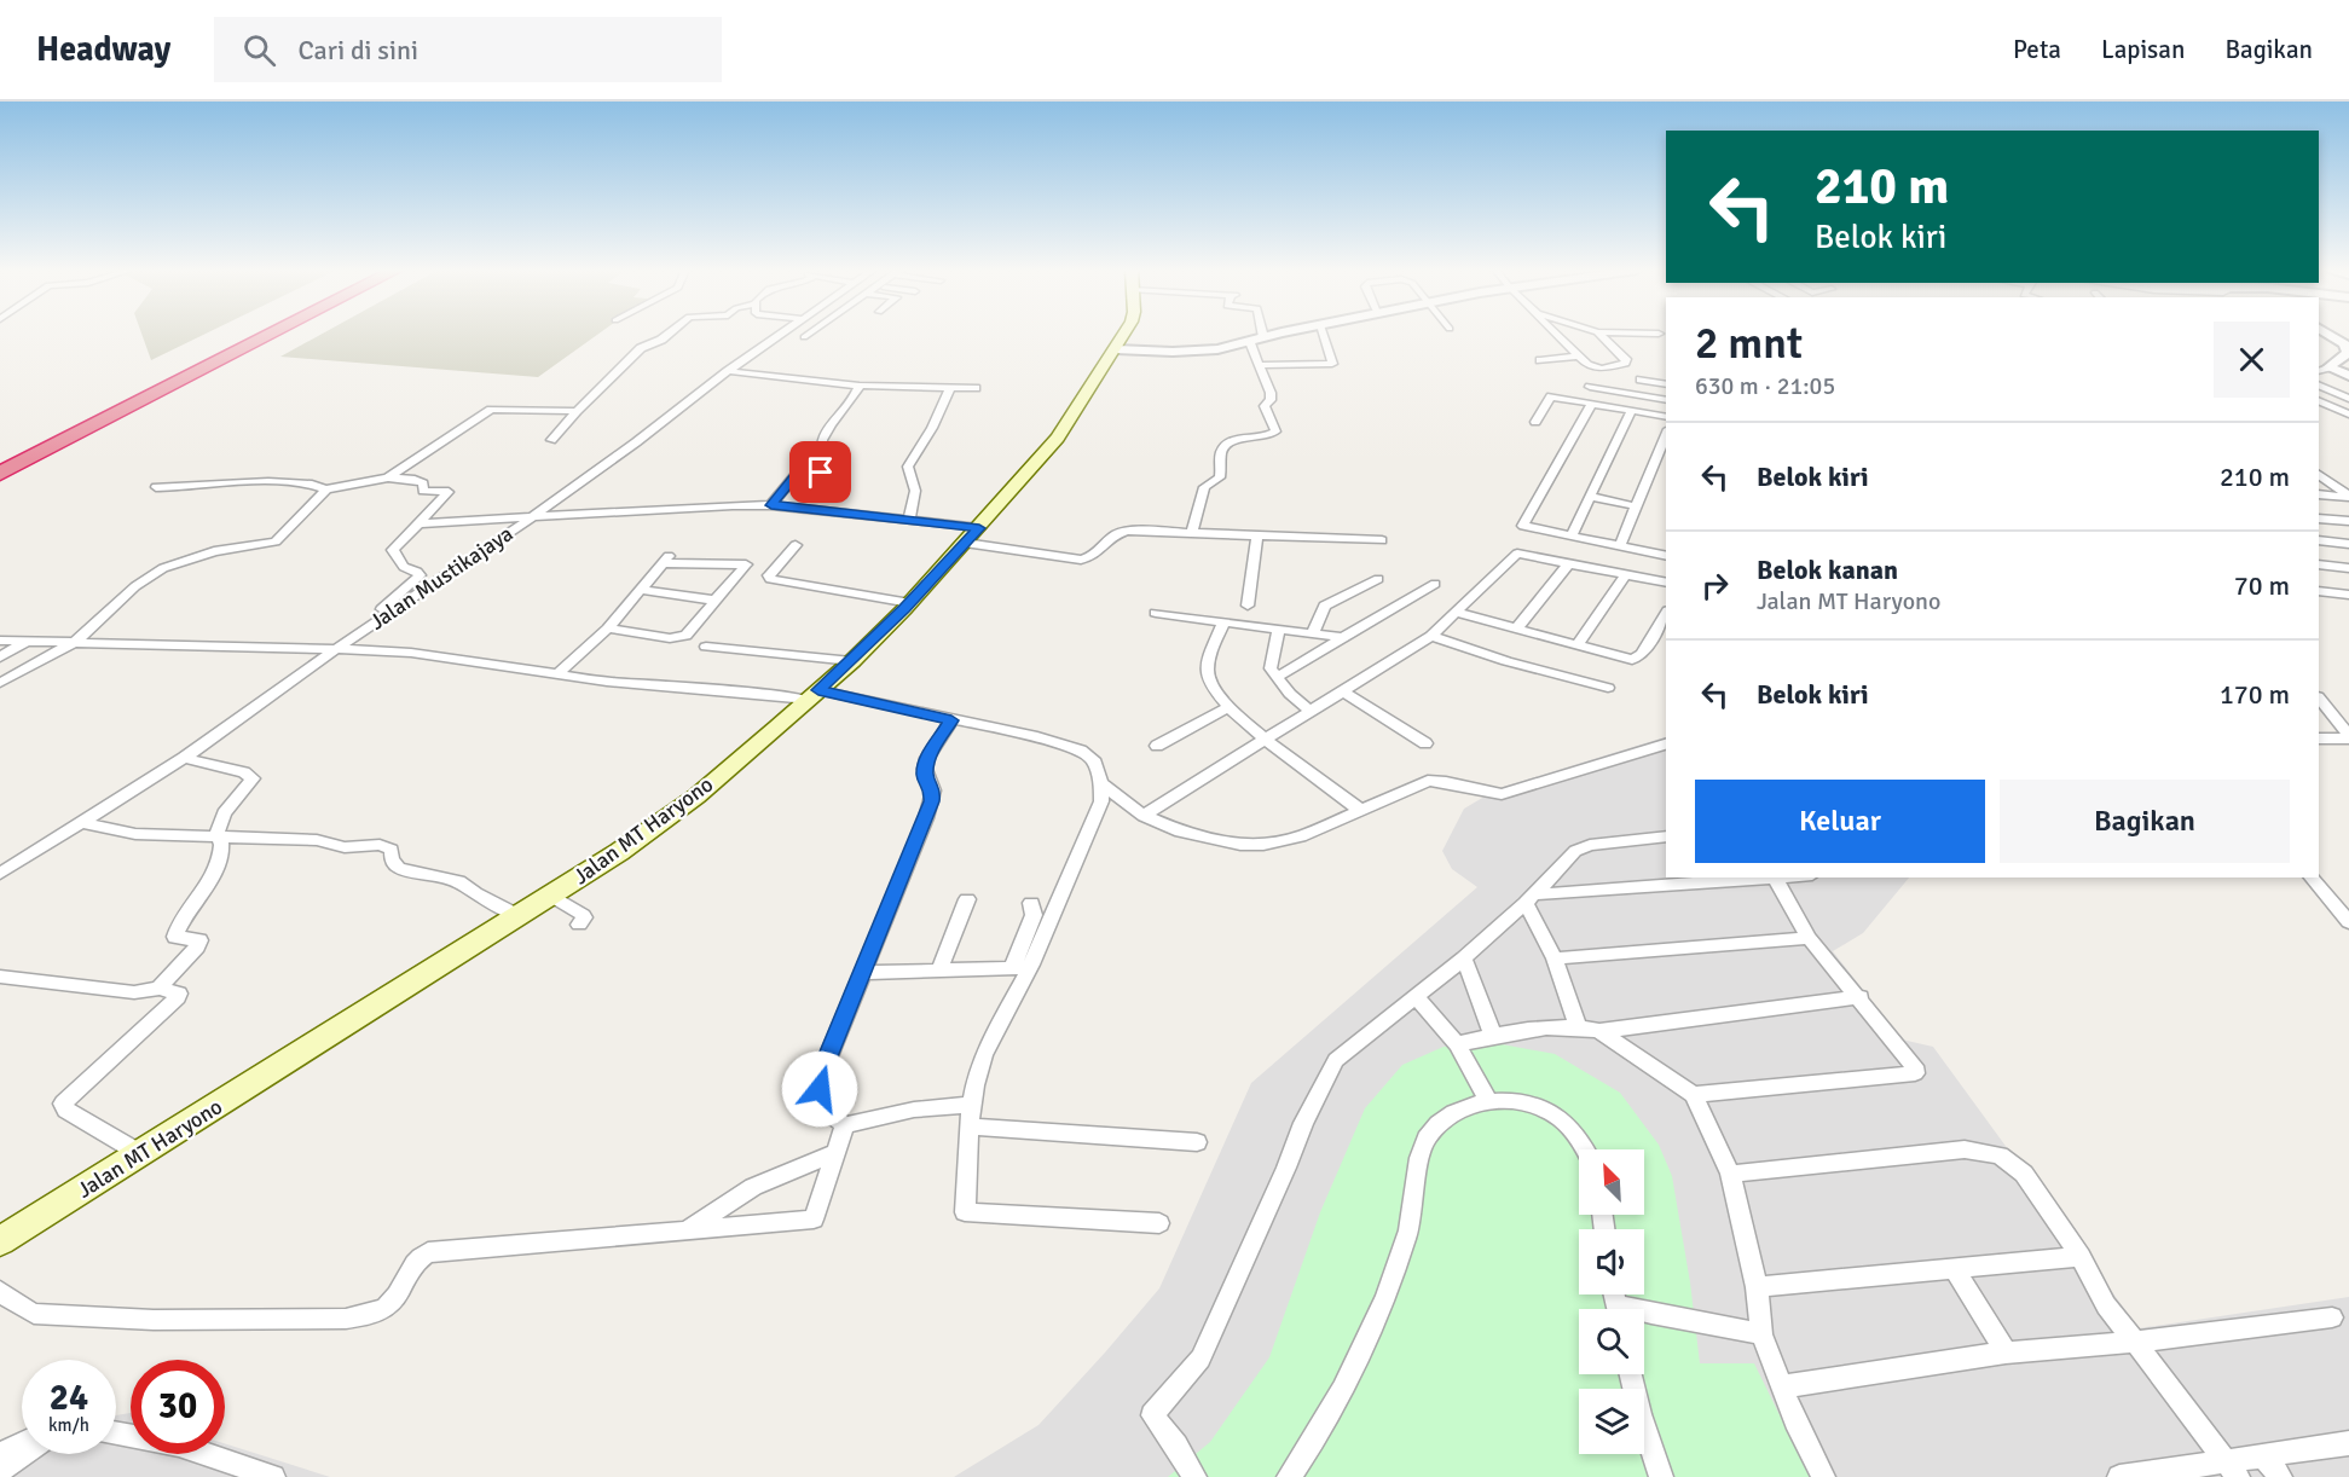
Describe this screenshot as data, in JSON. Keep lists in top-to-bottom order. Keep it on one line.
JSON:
{"streets":{"main road":["Jalan MT Haryono"],"street":["Jalan Mustikajaya"]},"north":"top left","page":{"header":"Headway","search":"Cari di sini","nav":["Peta","Lapisan","Bagikan"],"turn":["210 m","Belok kiri"],"heading":["2 mnt","630 m · 21:05"],"list":[{"name":"Belok kiri","value":"210 m"},{"name":"Belok kanan","note":"Jalan MT Haryono","value":"70 m"},{"name":"Belok kiri","value":"170 m"}],"buttons":["Keluar","Bagikan"],"speed":"24 km/h","limit":"30"}}
